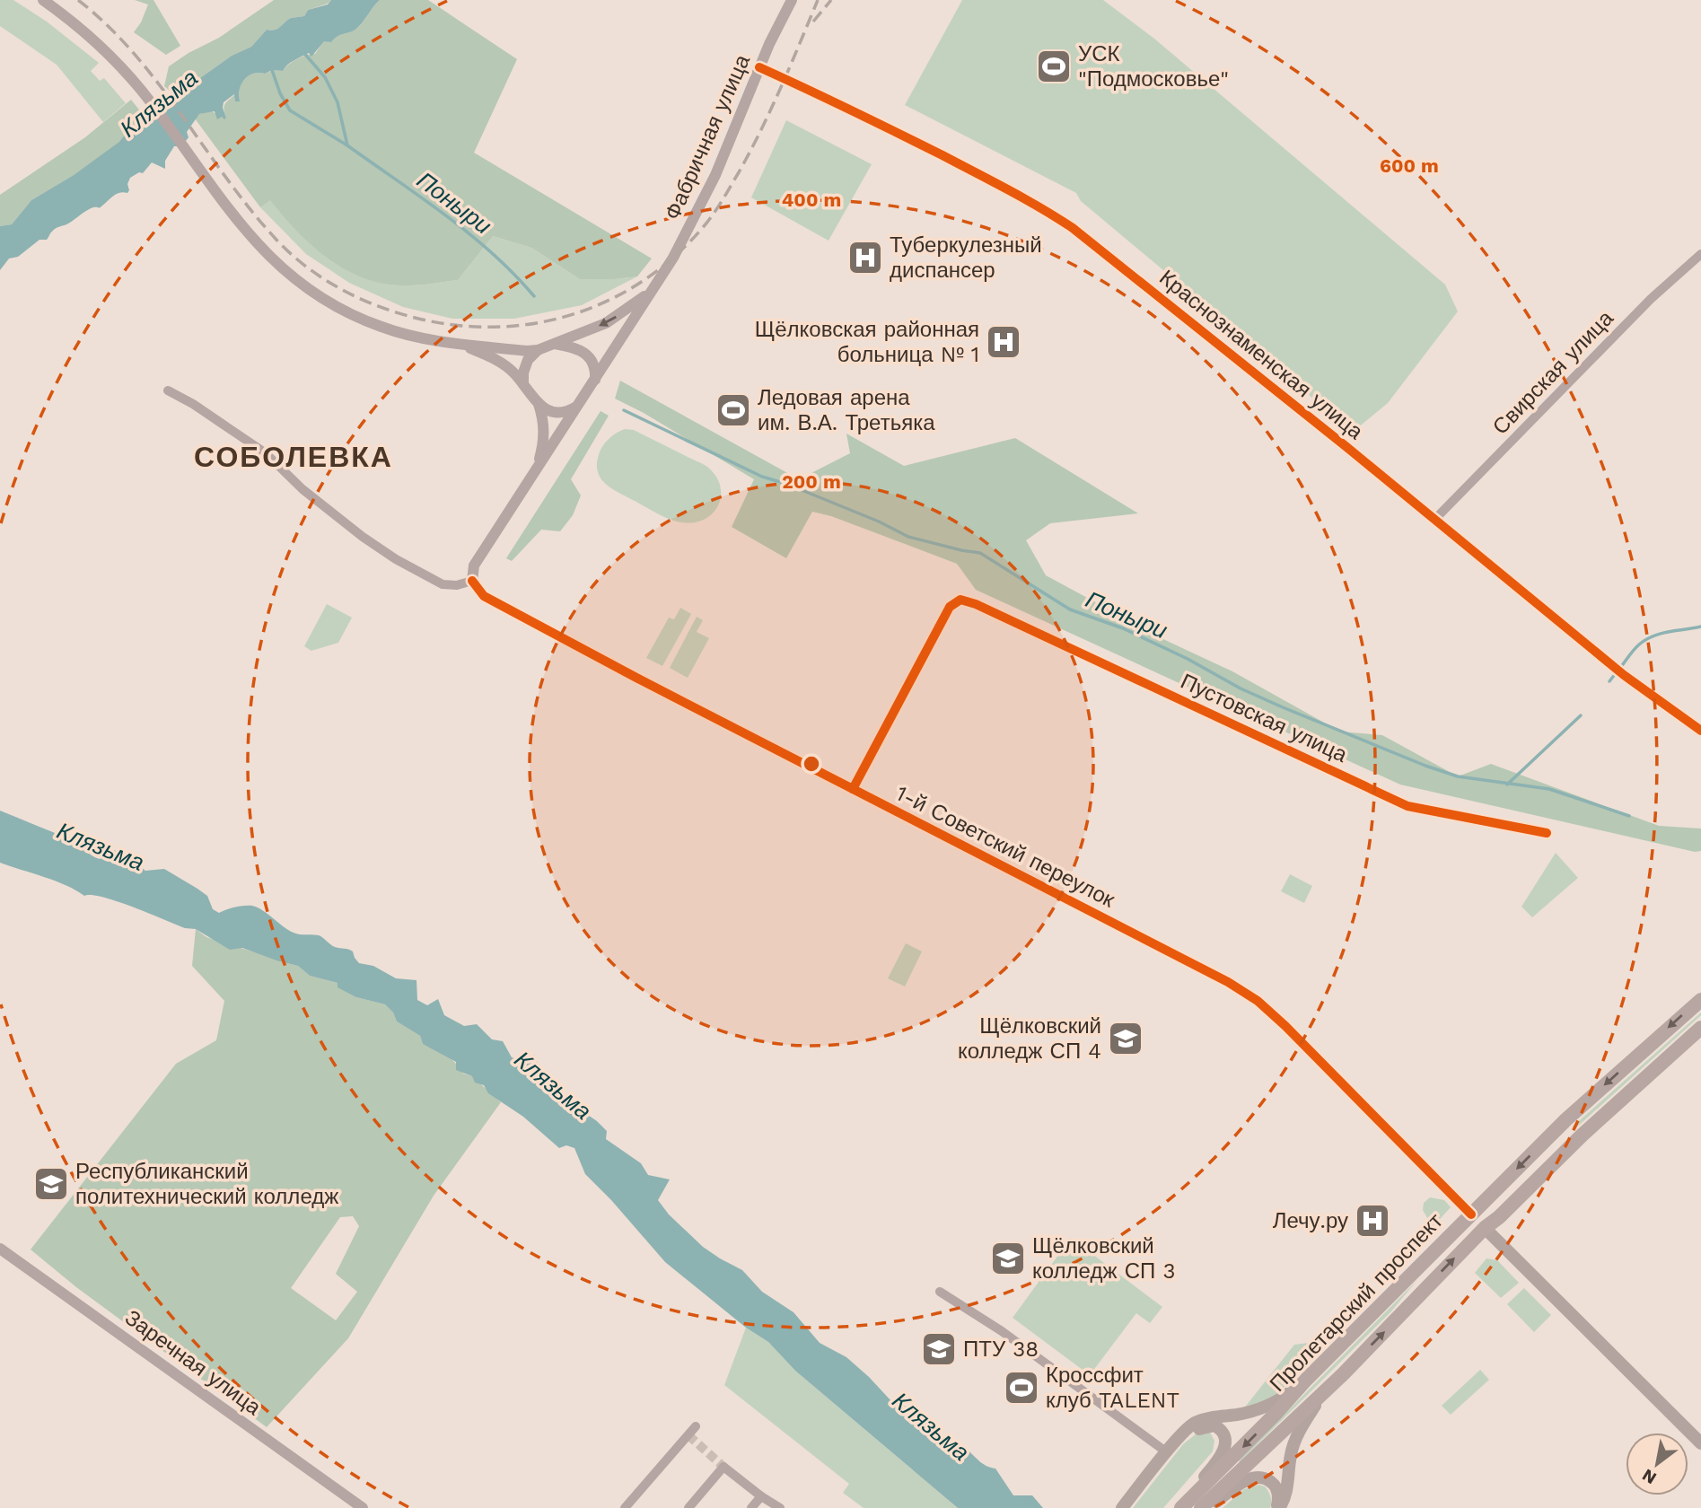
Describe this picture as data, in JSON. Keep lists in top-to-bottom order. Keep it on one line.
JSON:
{"streets":{"main road":["Пролетарский проспект"],"street":["Фабричная улица","Краснознаменская улица","Свирская улица","Пустовская улица","1-й Советский переулок","Заречная улица"]},"crossings":[["Фабричная улица","Краснознаменская улица"],["Фабричная улица","1-й Советский переулок"],["Краснознаменская улица","Свирская улица"],["Пустовская улица","1-й Советский переулок"],["1-й Советский переулок","Пролетарский проспект"]],"districts":["СОБОЛЕВКА"],"water":["Клязьма","Поныри"],"places":{"sports":["УСК \"Подмосковье\"","Ледовая арена им. В.А. Третьяка","Кроссфит клуб TALENT"],"hospital":["Туберкулезный диспансер","Щёлковская районная больница № 1","Лечу.ру"],"school or university":["Щёлковский колледж СП 4","Республиканский политехнический колледж","Щёлковский колледж СП 3","ПТУ 38"]},"north":"bottom left","rings":["600 m","400 m","200 m"]}
